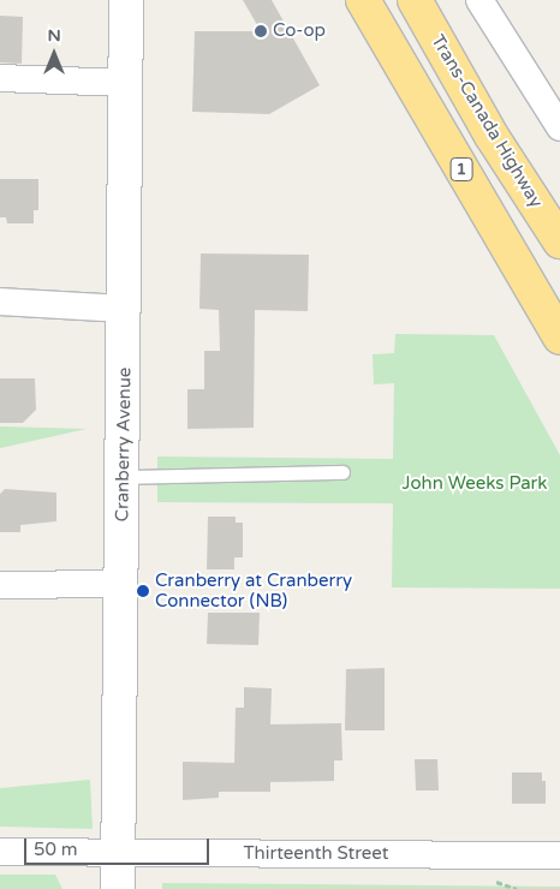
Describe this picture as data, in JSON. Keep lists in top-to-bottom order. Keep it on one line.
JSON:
{"streets":{"highway":["Trans-Canada Highway","1"],"street":["Cranberry Avenue","Thirteenth Street"]},"crossings":[["Cranberry Avenue","Thirteenth Street"]],"parks":["John Weeks Park"],"places":["Co-op","Cranberry at Cranberry Connector (NB)"],"scale_bar":"50 m","north":"top"}
